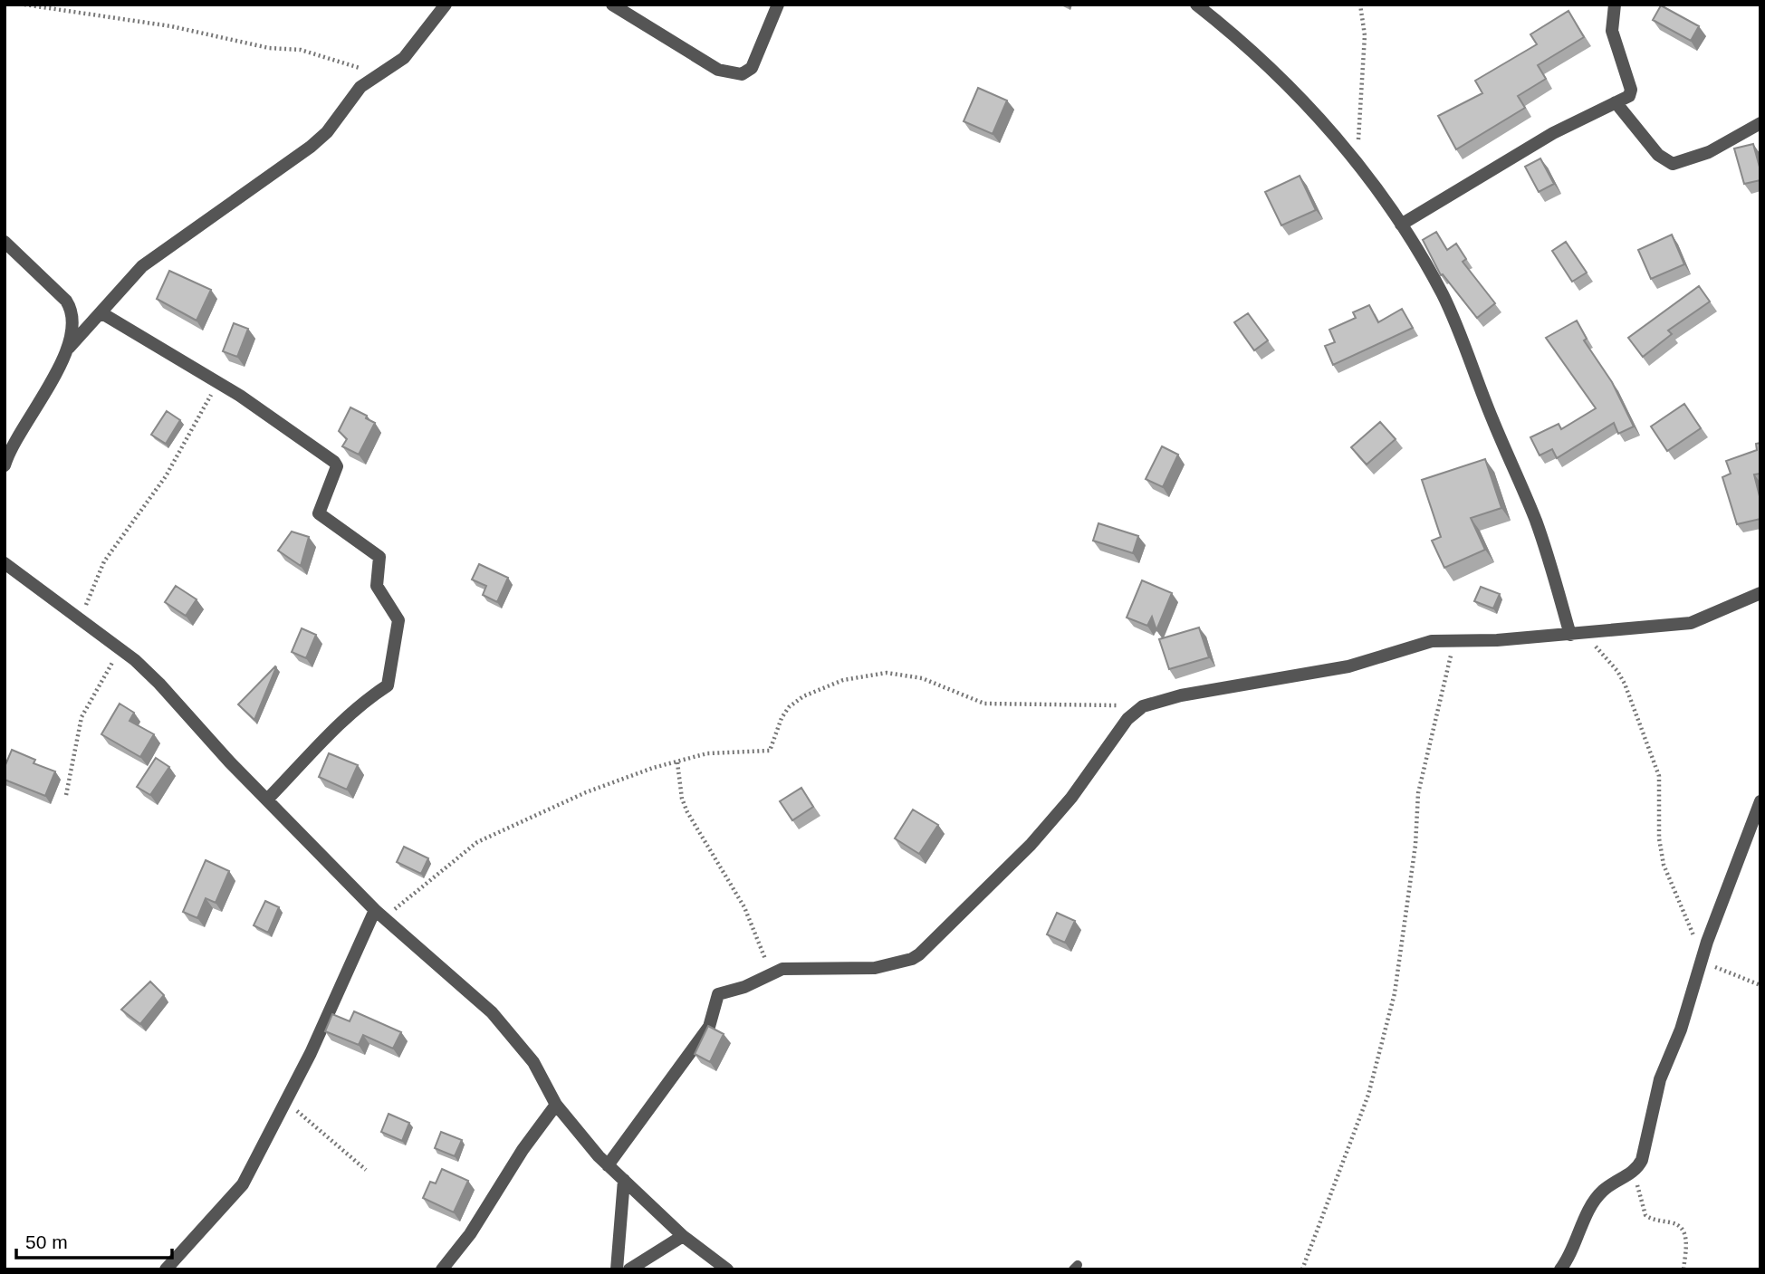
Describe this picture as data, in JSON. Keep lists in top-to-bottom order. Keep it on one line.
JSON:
{"scale_bar":"50 m"}
